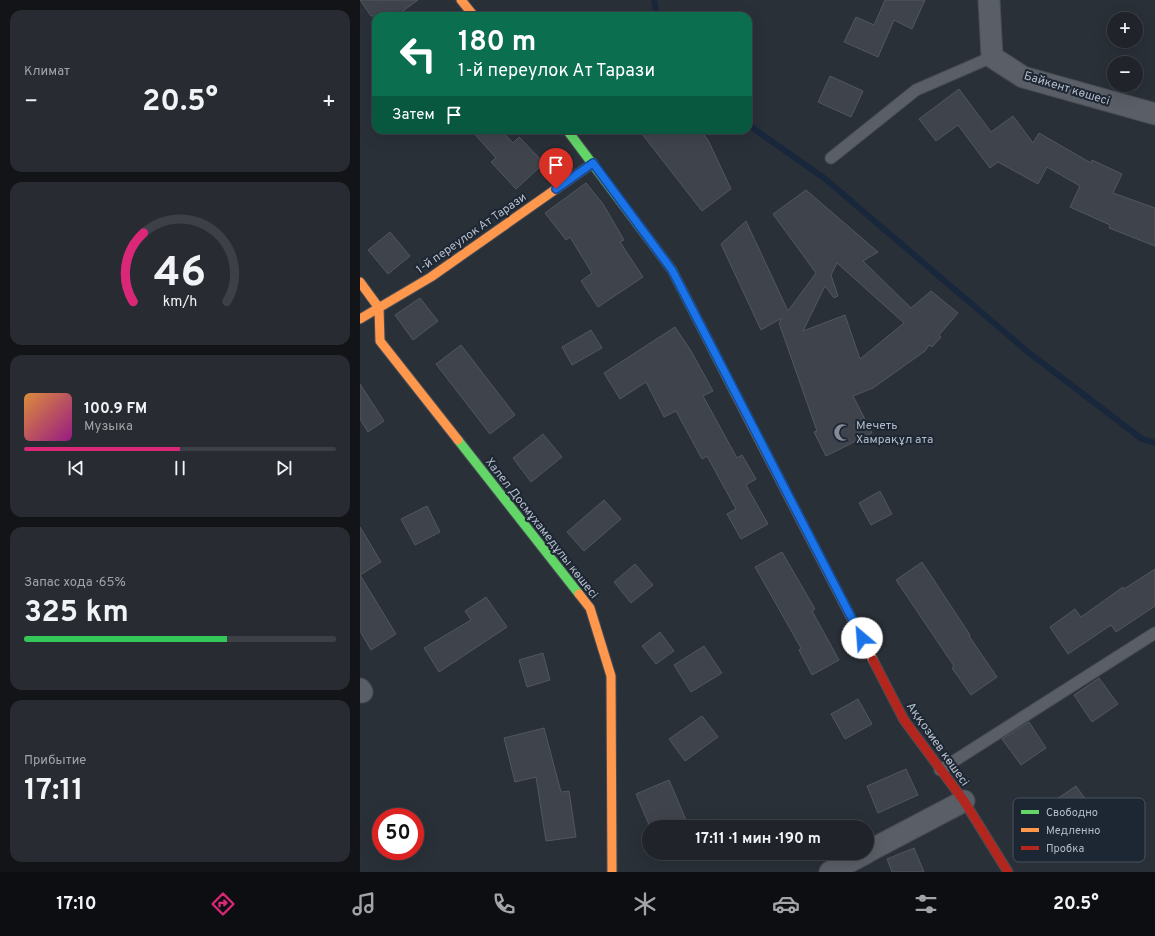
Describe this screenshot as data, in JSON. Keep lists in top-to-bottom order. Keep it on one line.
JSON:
{"streets":{"street":["Байкент көшесі","1-й переулок Ат Тарази","Халел Досмұхамедұлы көшесі","Аққозиев көшесі"]},"crossings":[["1-й переулок Ат Тарази","Халел Досмұхамедұлы көшесі"],["1-й переулок Ат Тарази","Аққозиев көшесі"]],"places":{"mosque":["Мечеть Хамрақұл ата"]},"legend":["Свободно","Медленно","Пробка"],"page":{"tile":["Климат",["Запас хода · 65%","325 km"],["Прибытие","17:11"]],"map_buttons":["+","−"],"turn":["180 m","1-й переулок Ат Тарази"],"heat":["−","20.5°","+"],"then":"Затем","song":["100.9 FM","Музыка"],"limit":"50","trip":"17:11 · 1 мин · 190 m","tabs":["17:10","20.5°"],"gauge":["46","km/h"]}}
